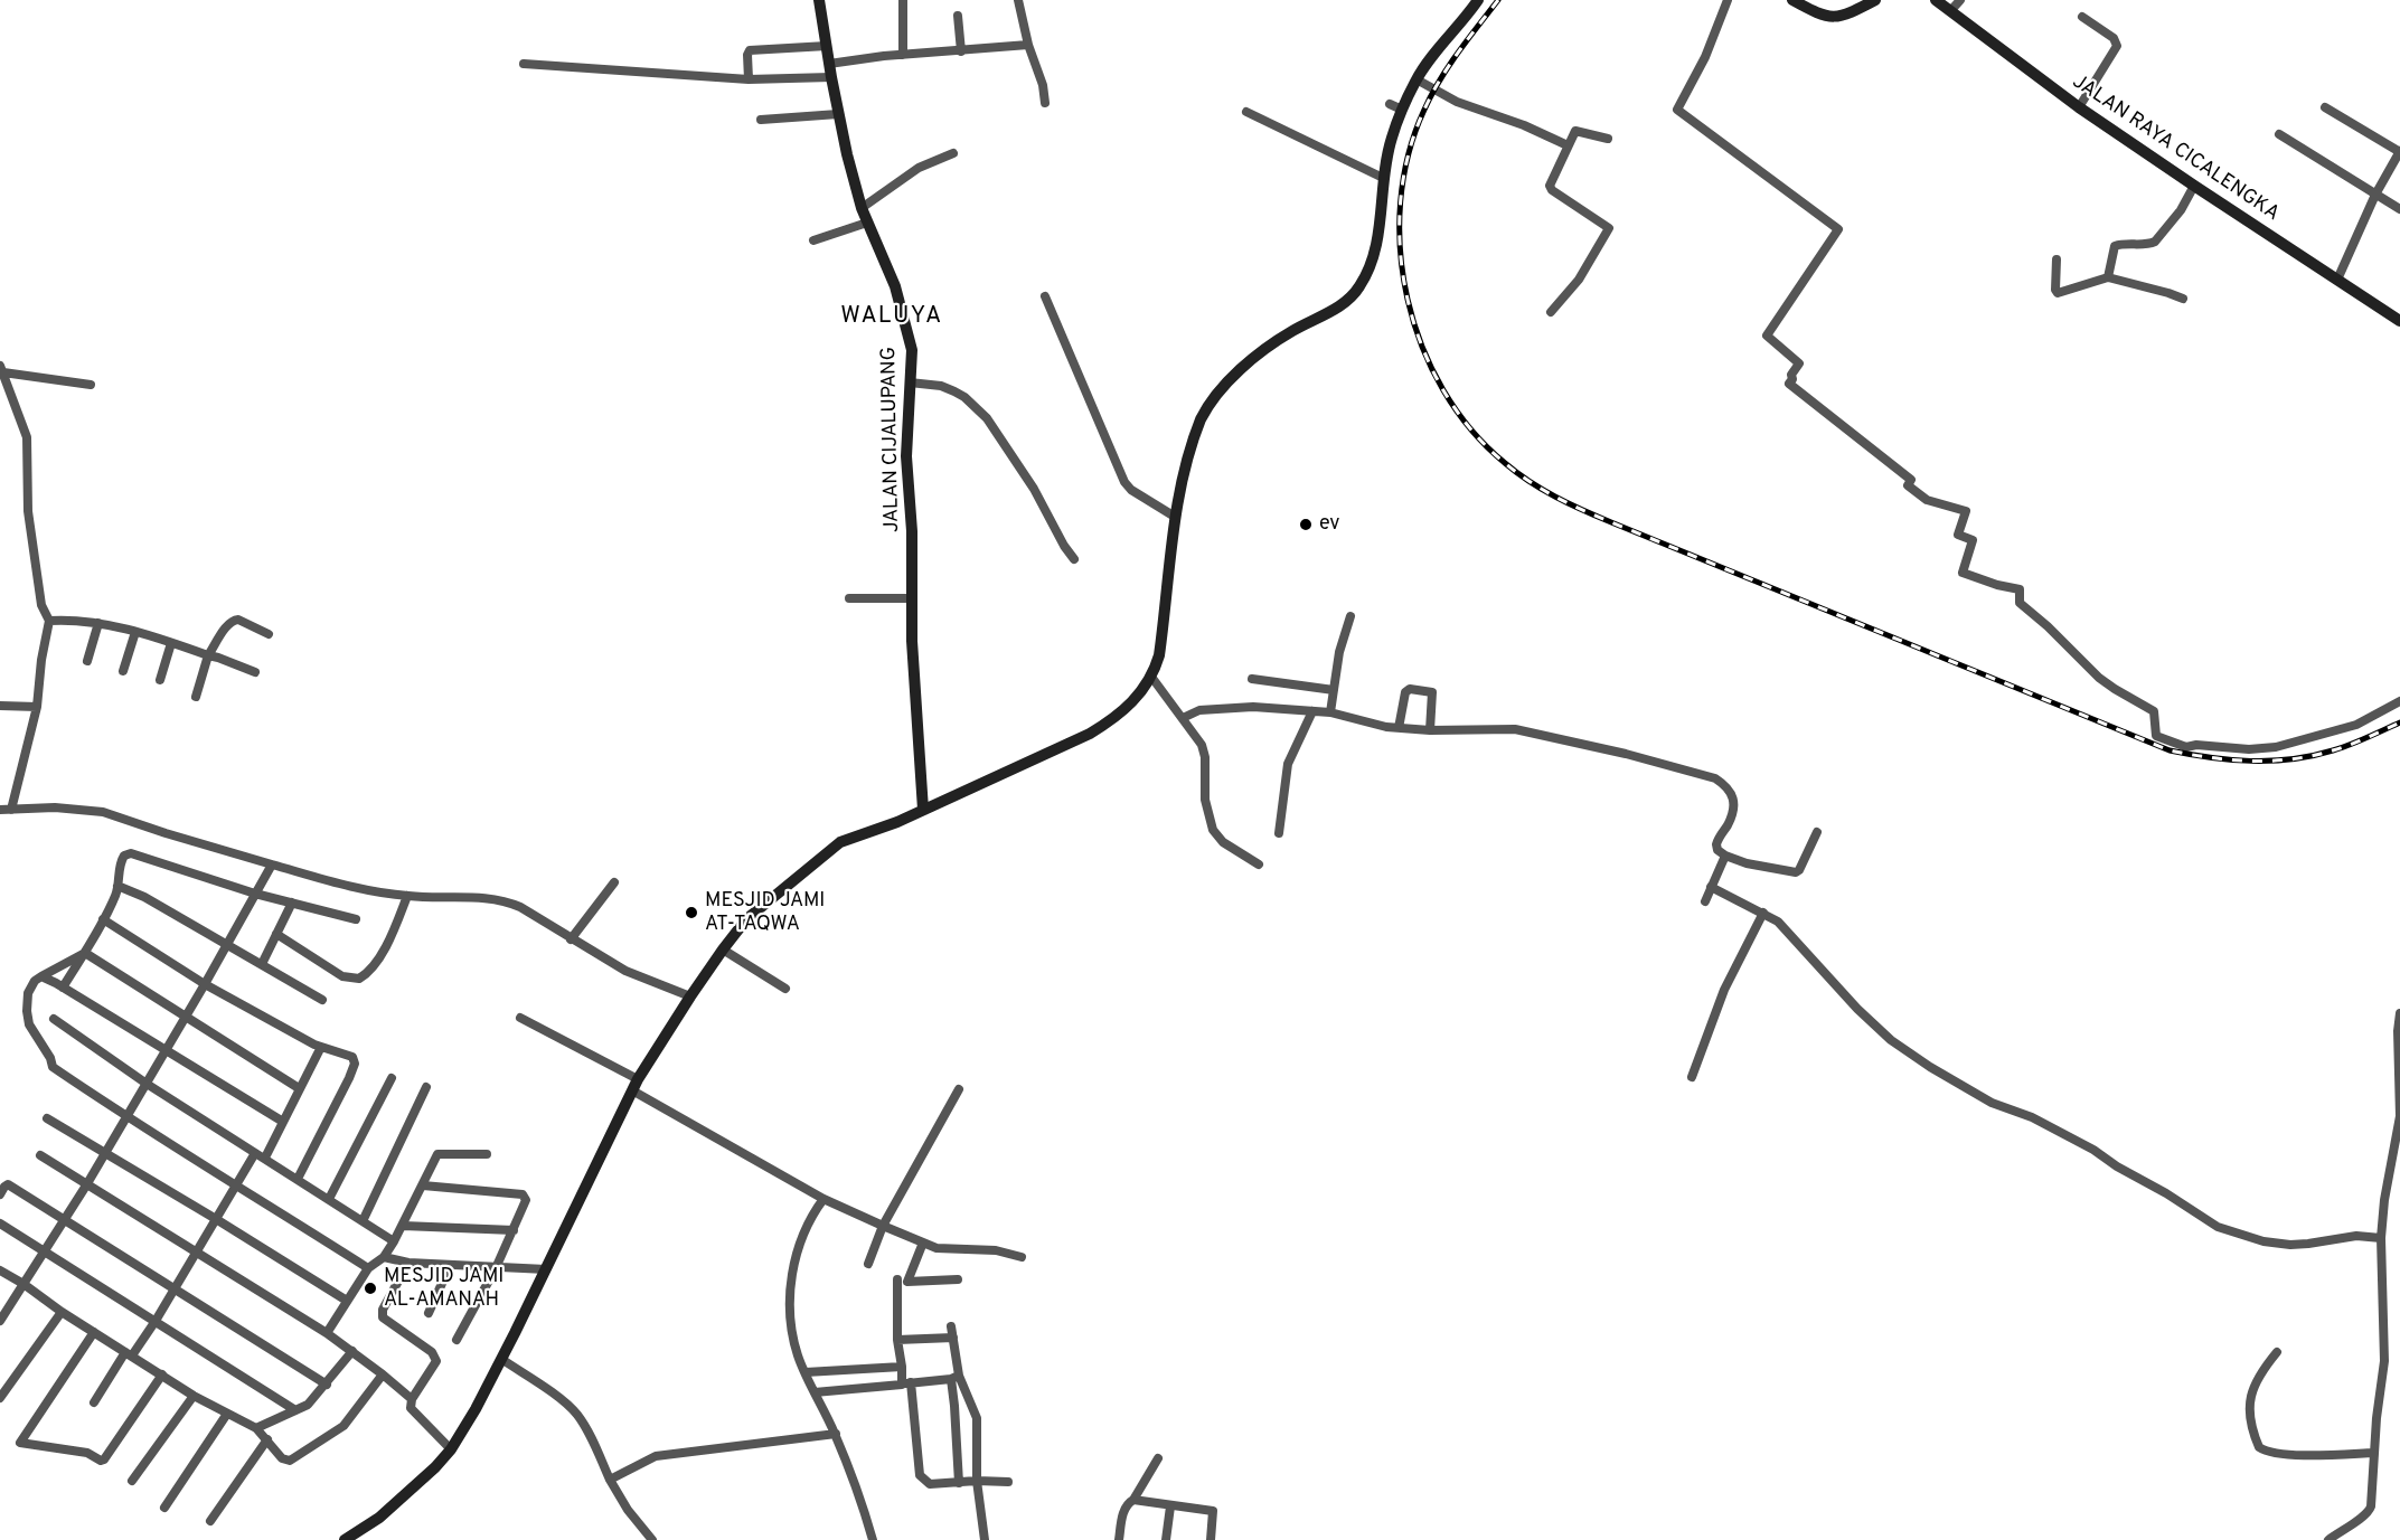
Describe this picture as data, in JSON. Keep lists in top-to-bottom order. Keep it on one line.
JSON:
{"streets":{"street":["JALAN RAYA CICALENGKA","JALAN CIJALUPANG"]},"districts":["WALUYA"],"places":["ev","MESJID JAMI AT-TAQWA","MESJID JAMI AL-AMANAH"]}
